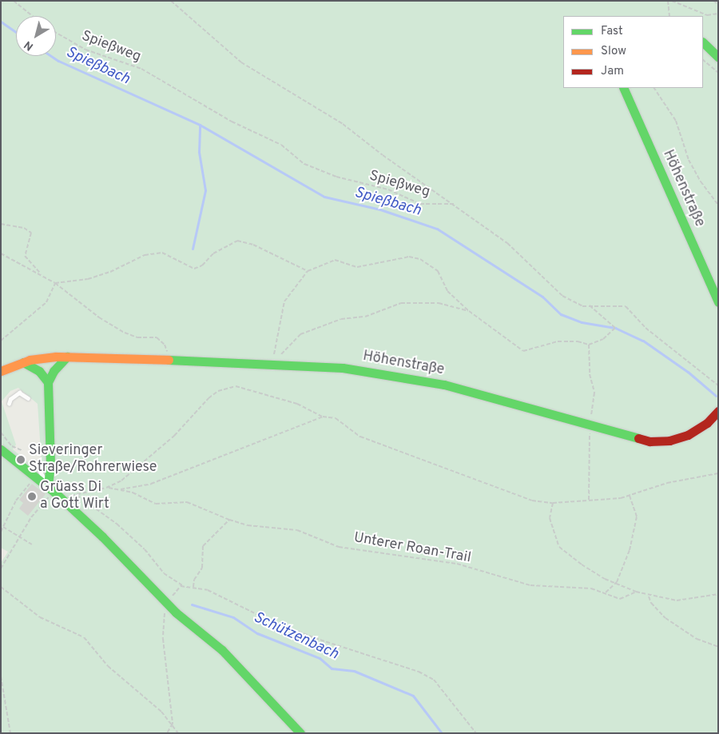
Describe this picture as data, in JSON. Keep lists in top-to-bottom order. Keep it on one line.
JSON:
{"streets":{"street":["Höhenstraße"],"path":["Spießweg","Unterer Roan-Trail"]},"water":["Spießbach","Schützenbach"],"places":["Sieveringer Straße/Rohrerwiese","Grüass Di a Gott Wirt"],"legend":["Fast","Slow","Jam"],"north":"bottom left"}
